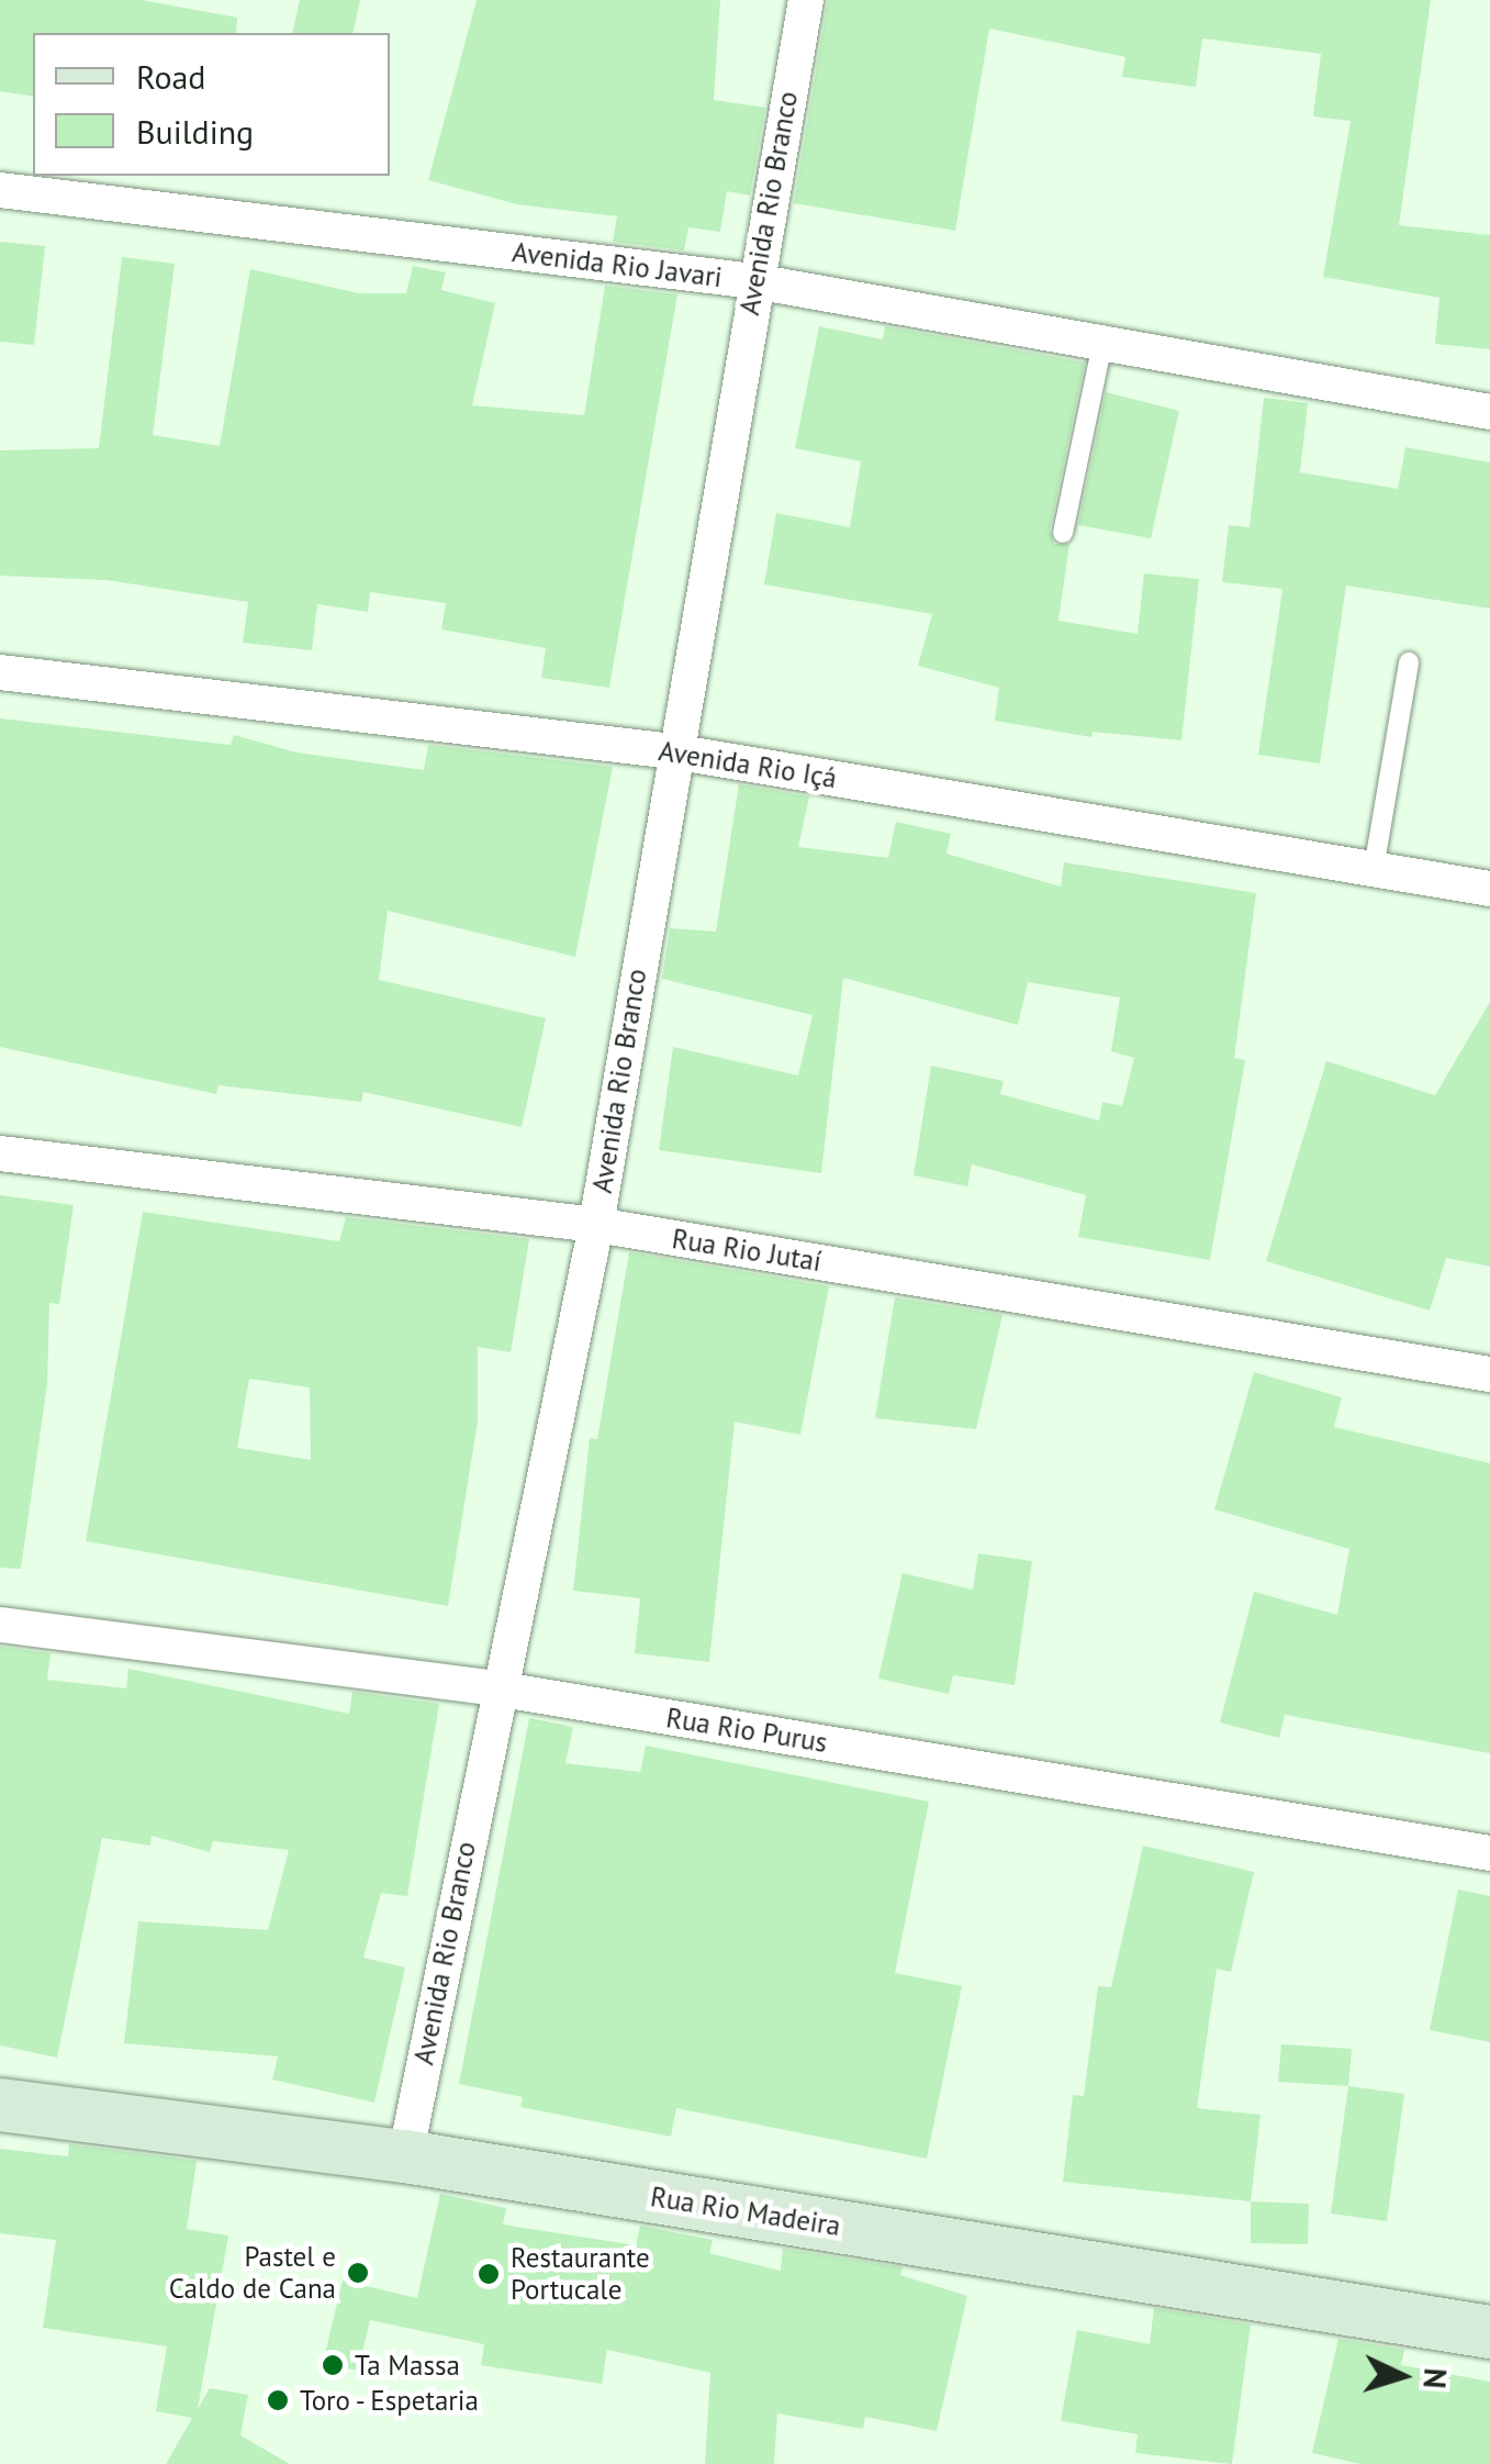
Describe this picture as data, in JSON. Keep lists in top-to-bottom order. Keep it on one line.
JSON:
{"streets":{"street":["Avenida Rio Branco","Avenida Rio Javari","Avenida Rio Içá","Rua Rio Jutaí","Rua Rio Purus","Rua Rio Madeira"]},"crossings":[["Avenida Rio Branco","Avenida Rio Javari"],["Avenida Rio Branco","Avenida Rio Içá"],["Avenida Rio Branco","Rua Rio Jutaí"],["Avenida Rio Branco","Rua Rio Purus"],["Avenida Rio Branco","Rua Rio Madeira"]],"places":["Pastel e Caldo de Cana","Restaurante Portucale","Ta Massa","Toro - Espetaria"],"legend":["Road","Building"],"north":"right"}
